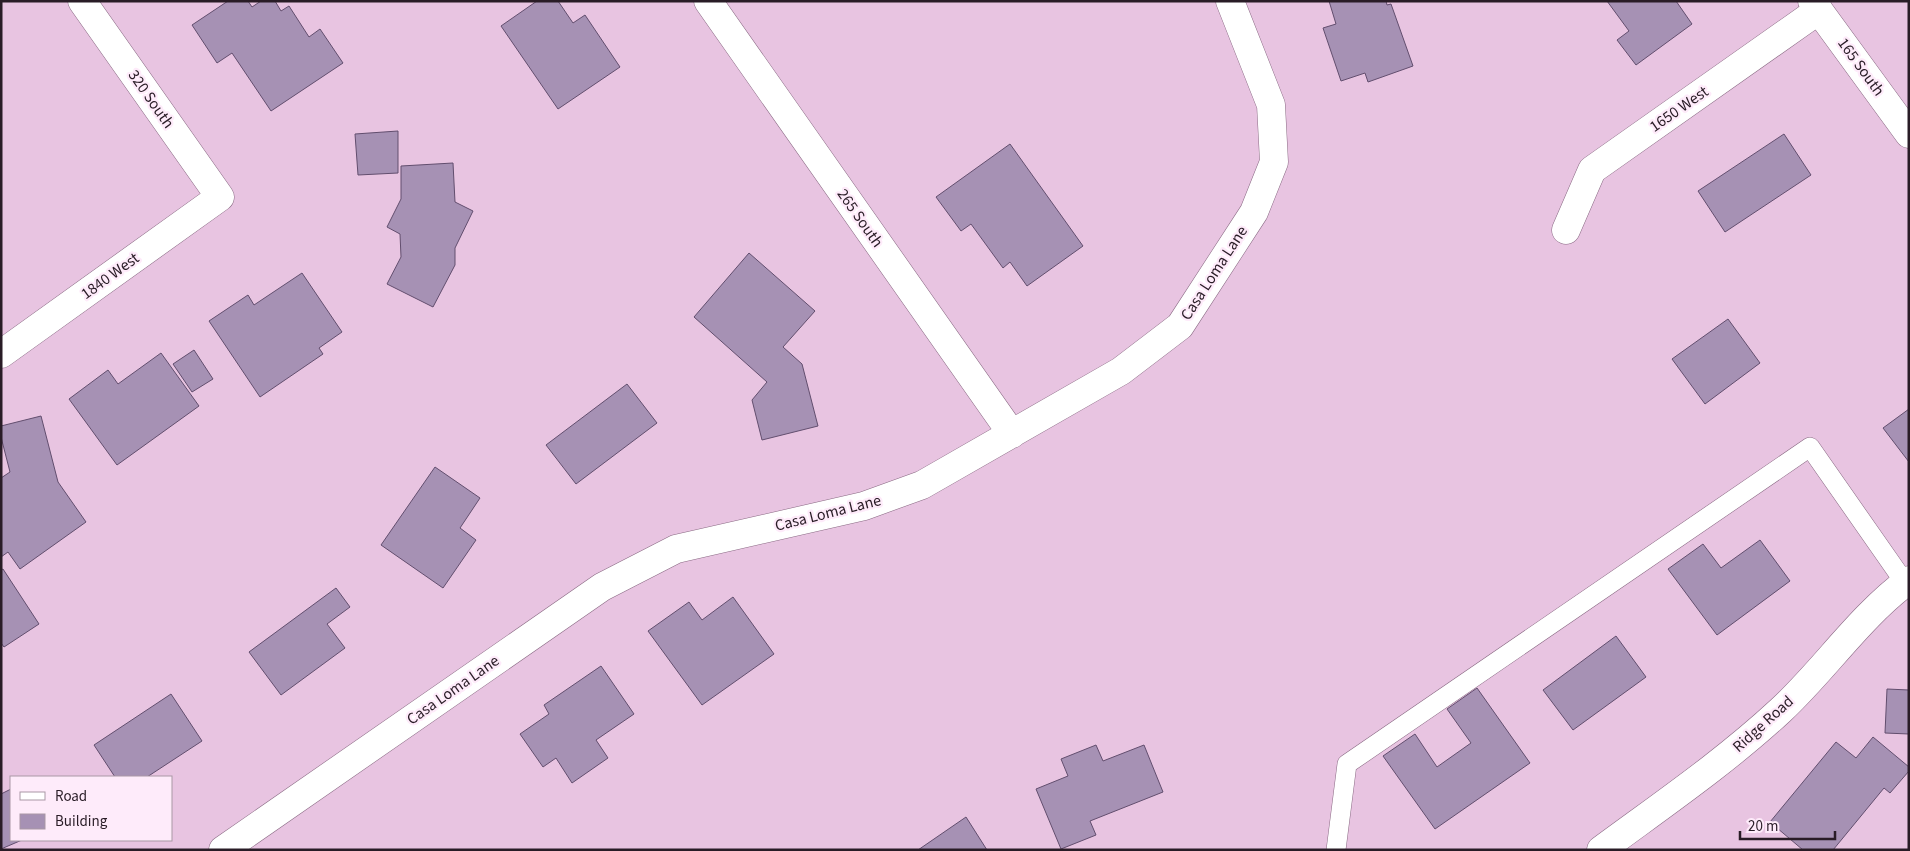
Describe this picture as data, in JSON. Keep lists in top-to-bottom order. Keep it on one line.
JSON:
{"streets":{"street":["165 South","320 South","1650 West","265 South","Casa Loma Lane","1840 West","Ridge Road"]},"crossings":[["165 South","1650 West"],["320 South","1840 West"],["265 South","Casa Loma Lane"]],"legend":["Road","Building"],"scale_bar":"20 m"}
